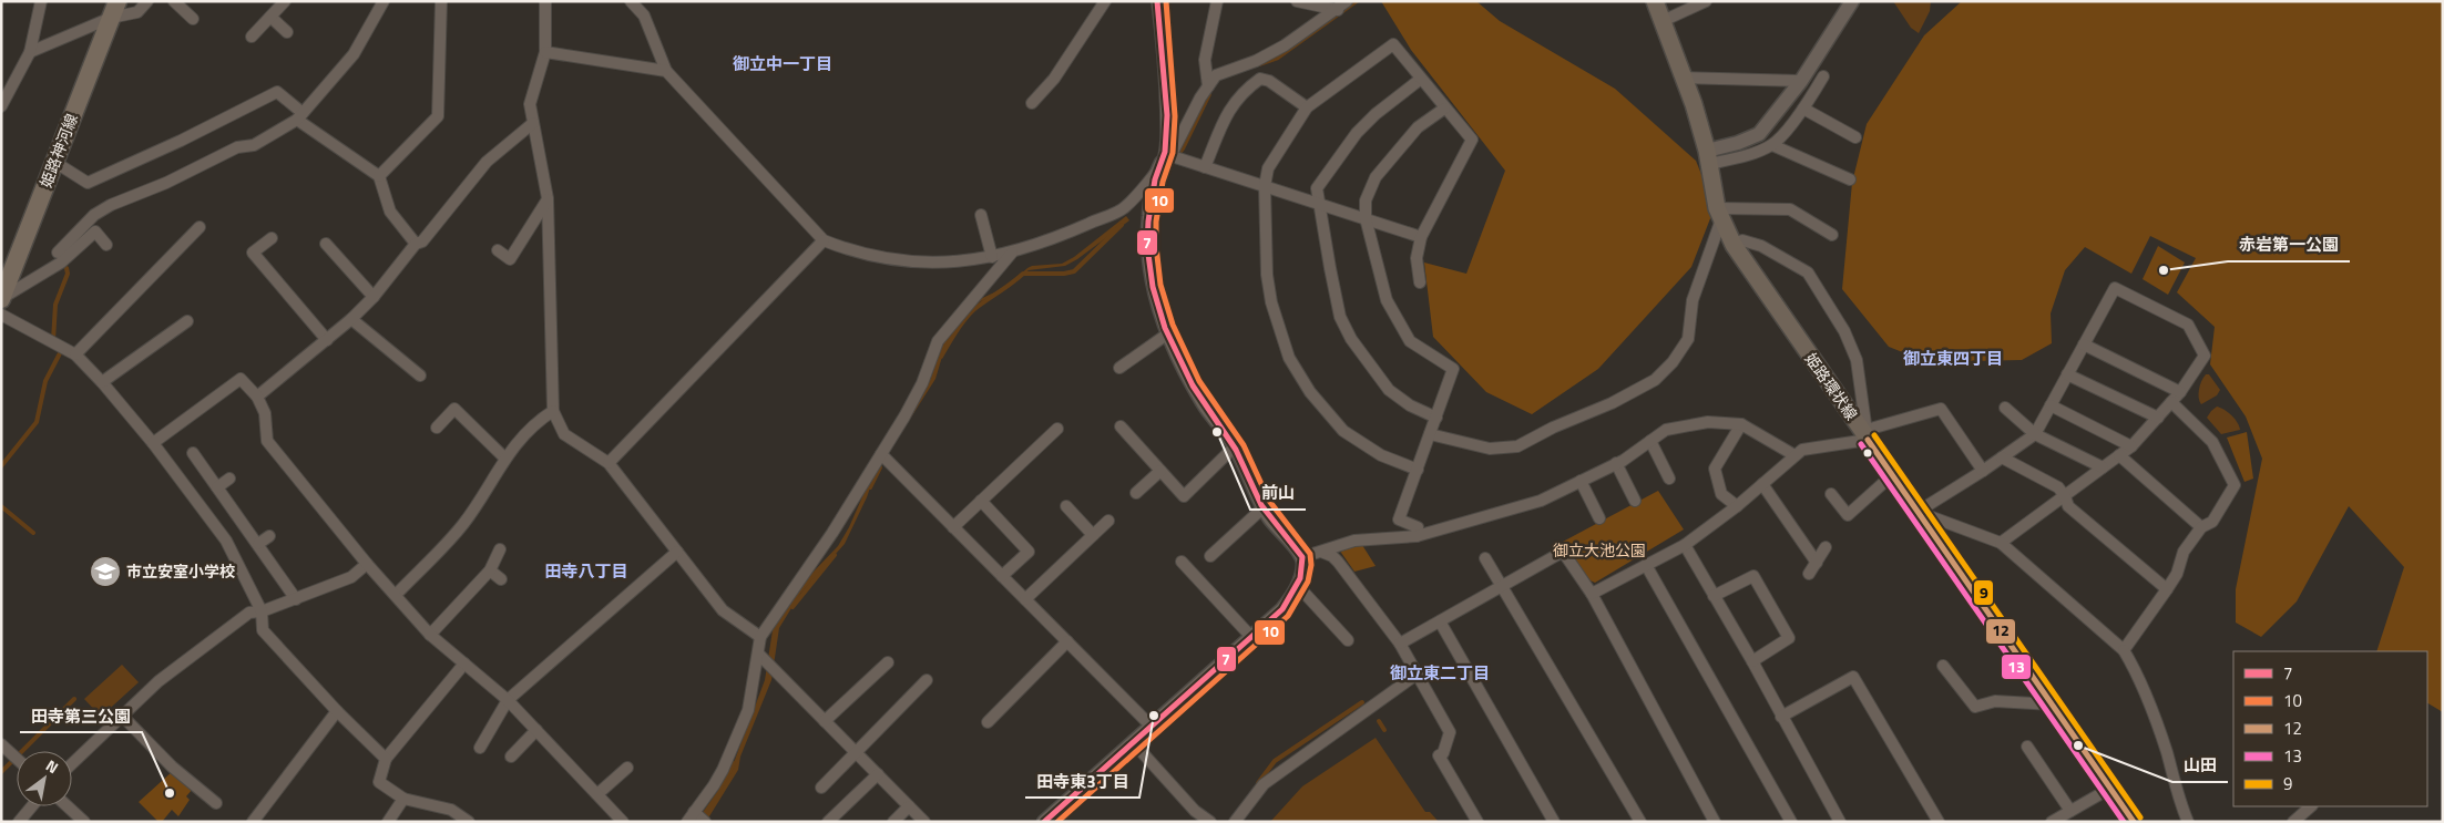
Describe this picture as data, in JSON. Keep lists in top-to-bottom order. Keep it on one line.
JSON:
{"streets":{"main road":["姫路神河線","姫路環状線"]},"districts":["御立中一丁目","御立東四丁目","田寺八丁目","御立東二丁目"],"parks":["御立大池公園"],"places":{"other":["赤岩第一公園","前山","田寺東3丁目","山田","田寺第三公園"],"school or university":["市立安室小学校"]},"lines":["transit line 7","transit line 10","transit line 9","transit line 12","transit line 13"],"legend":["7","10","12","13","9"],"north":"top right"}
